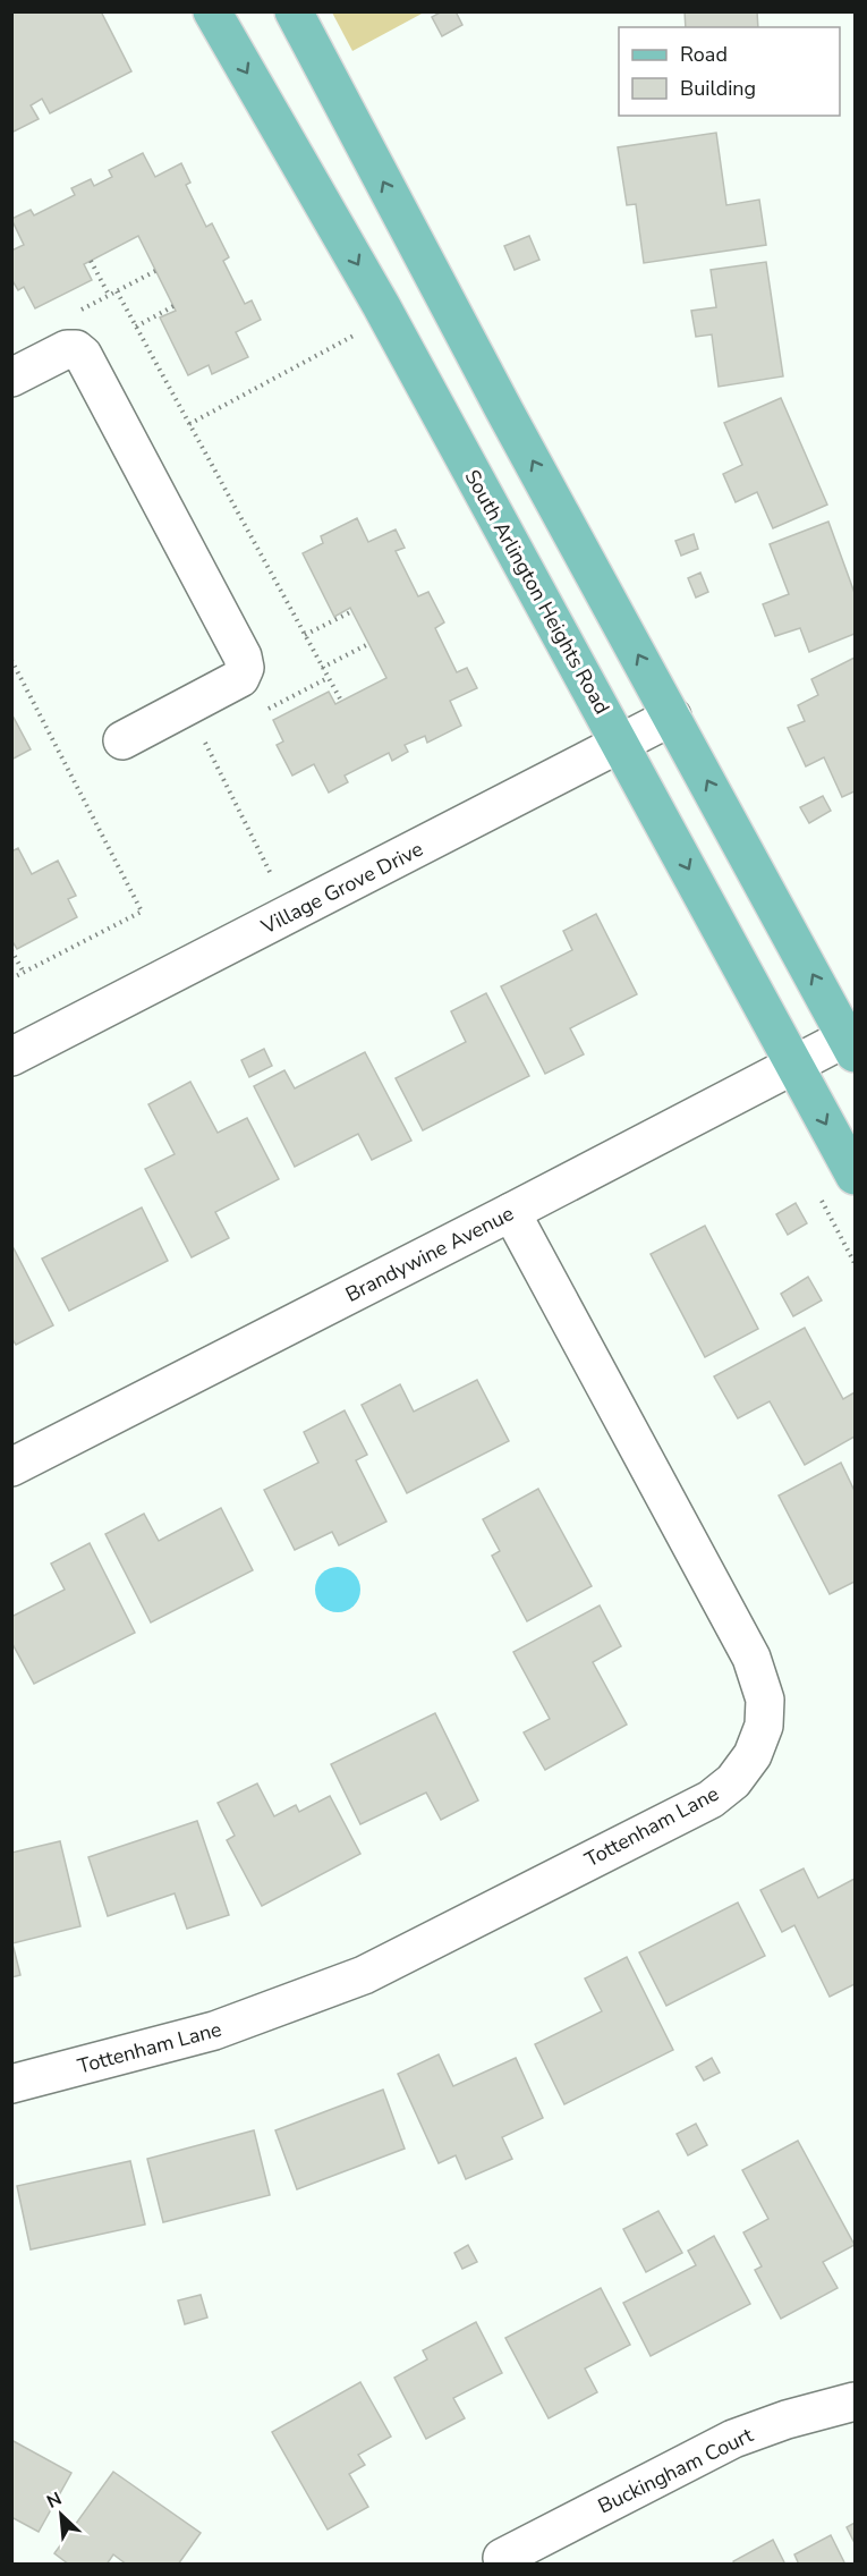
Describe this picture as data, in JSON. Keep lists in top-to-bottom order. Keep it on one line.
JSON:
{"streets":{"main road":["South Arlington Heights Road"],"street":["Village Grove Drive","Brandywine Avenue","Tottenham Lane","Buckingham Court"]},"crossings":[["South Arlington Heights Road","Village Grove Drive"],["South Arlington Heights Road","Brandywine Avenue"],["Brandywine Avenue","Tottenham Lane"]],"legend":["Road","Building"],"north":"top left"}
